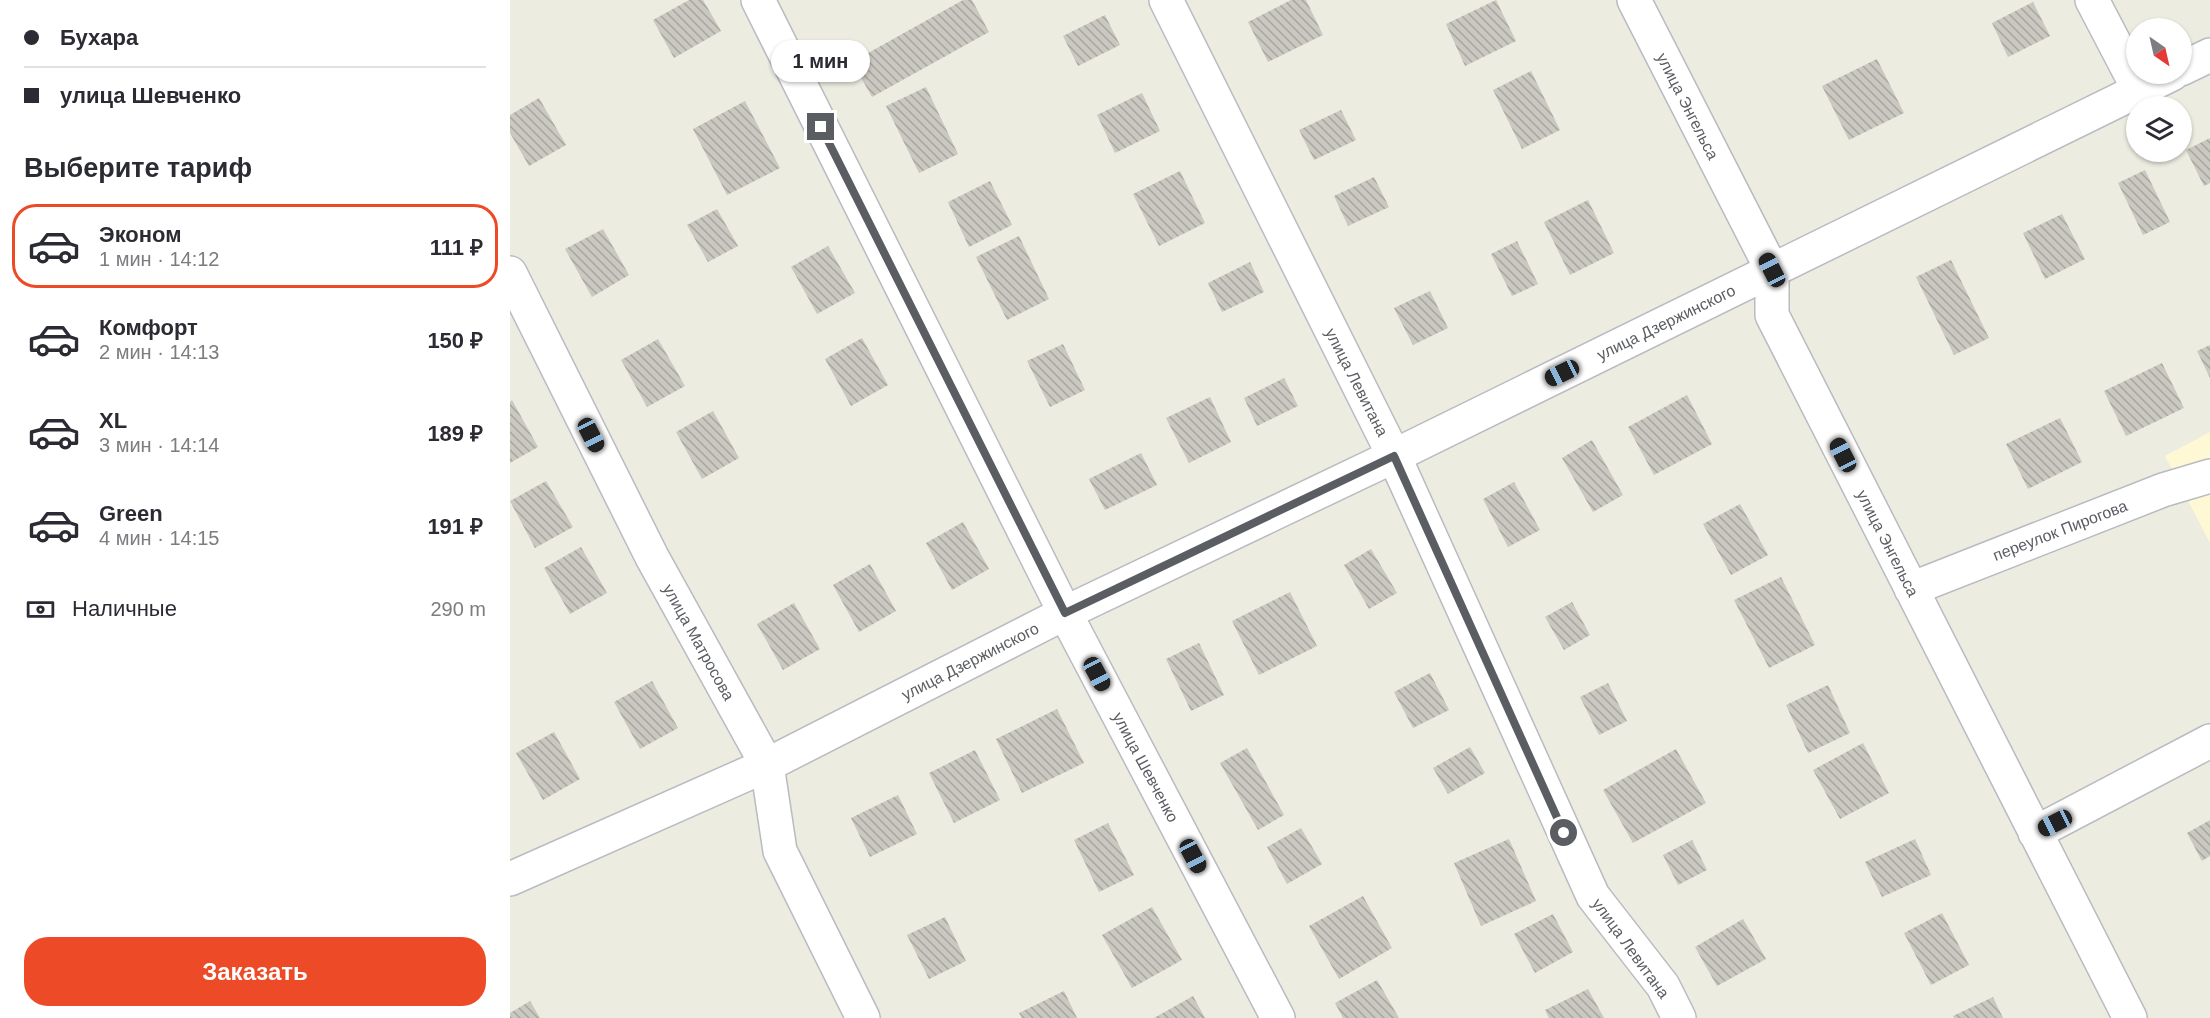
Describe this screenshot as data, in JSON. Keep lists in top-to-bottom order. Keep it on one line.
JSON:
{"streets":{"street":["улица Энгельса","улица Дзержинского","улица Левитана","переулок Пирогова","улица Матросова","улица Шевченко"]},"crossings":[["улица Энгельса","улица Дзержинского"],["улица Энгельса","переулок Пирогова"],["улица Дзержинского","улица Левитана"],["улица Дзержинского","улица Матросова"],["улица Дзержинского","улица Шевченко"]],"north":"bottom right","page":{"banner":["Бухара","улица Шевченко"],"bubble":"1 мин","heading":"Выберите тариф","list":[{"name":"Эконом","note":"1 мин · 14:12","value":"111 ₽"},{"name":"Комфорт","note":"2 мин · 14:13","value":"150 ₽"},{"name":"XL","note":"3 мин · 14:14","value":"189 ₽"},{"name":"Green","note":"4 мин · 14:15","value":"191 ₽"}],"pay":["Наличные","290 m"],"buttons":"Заказать"}}
